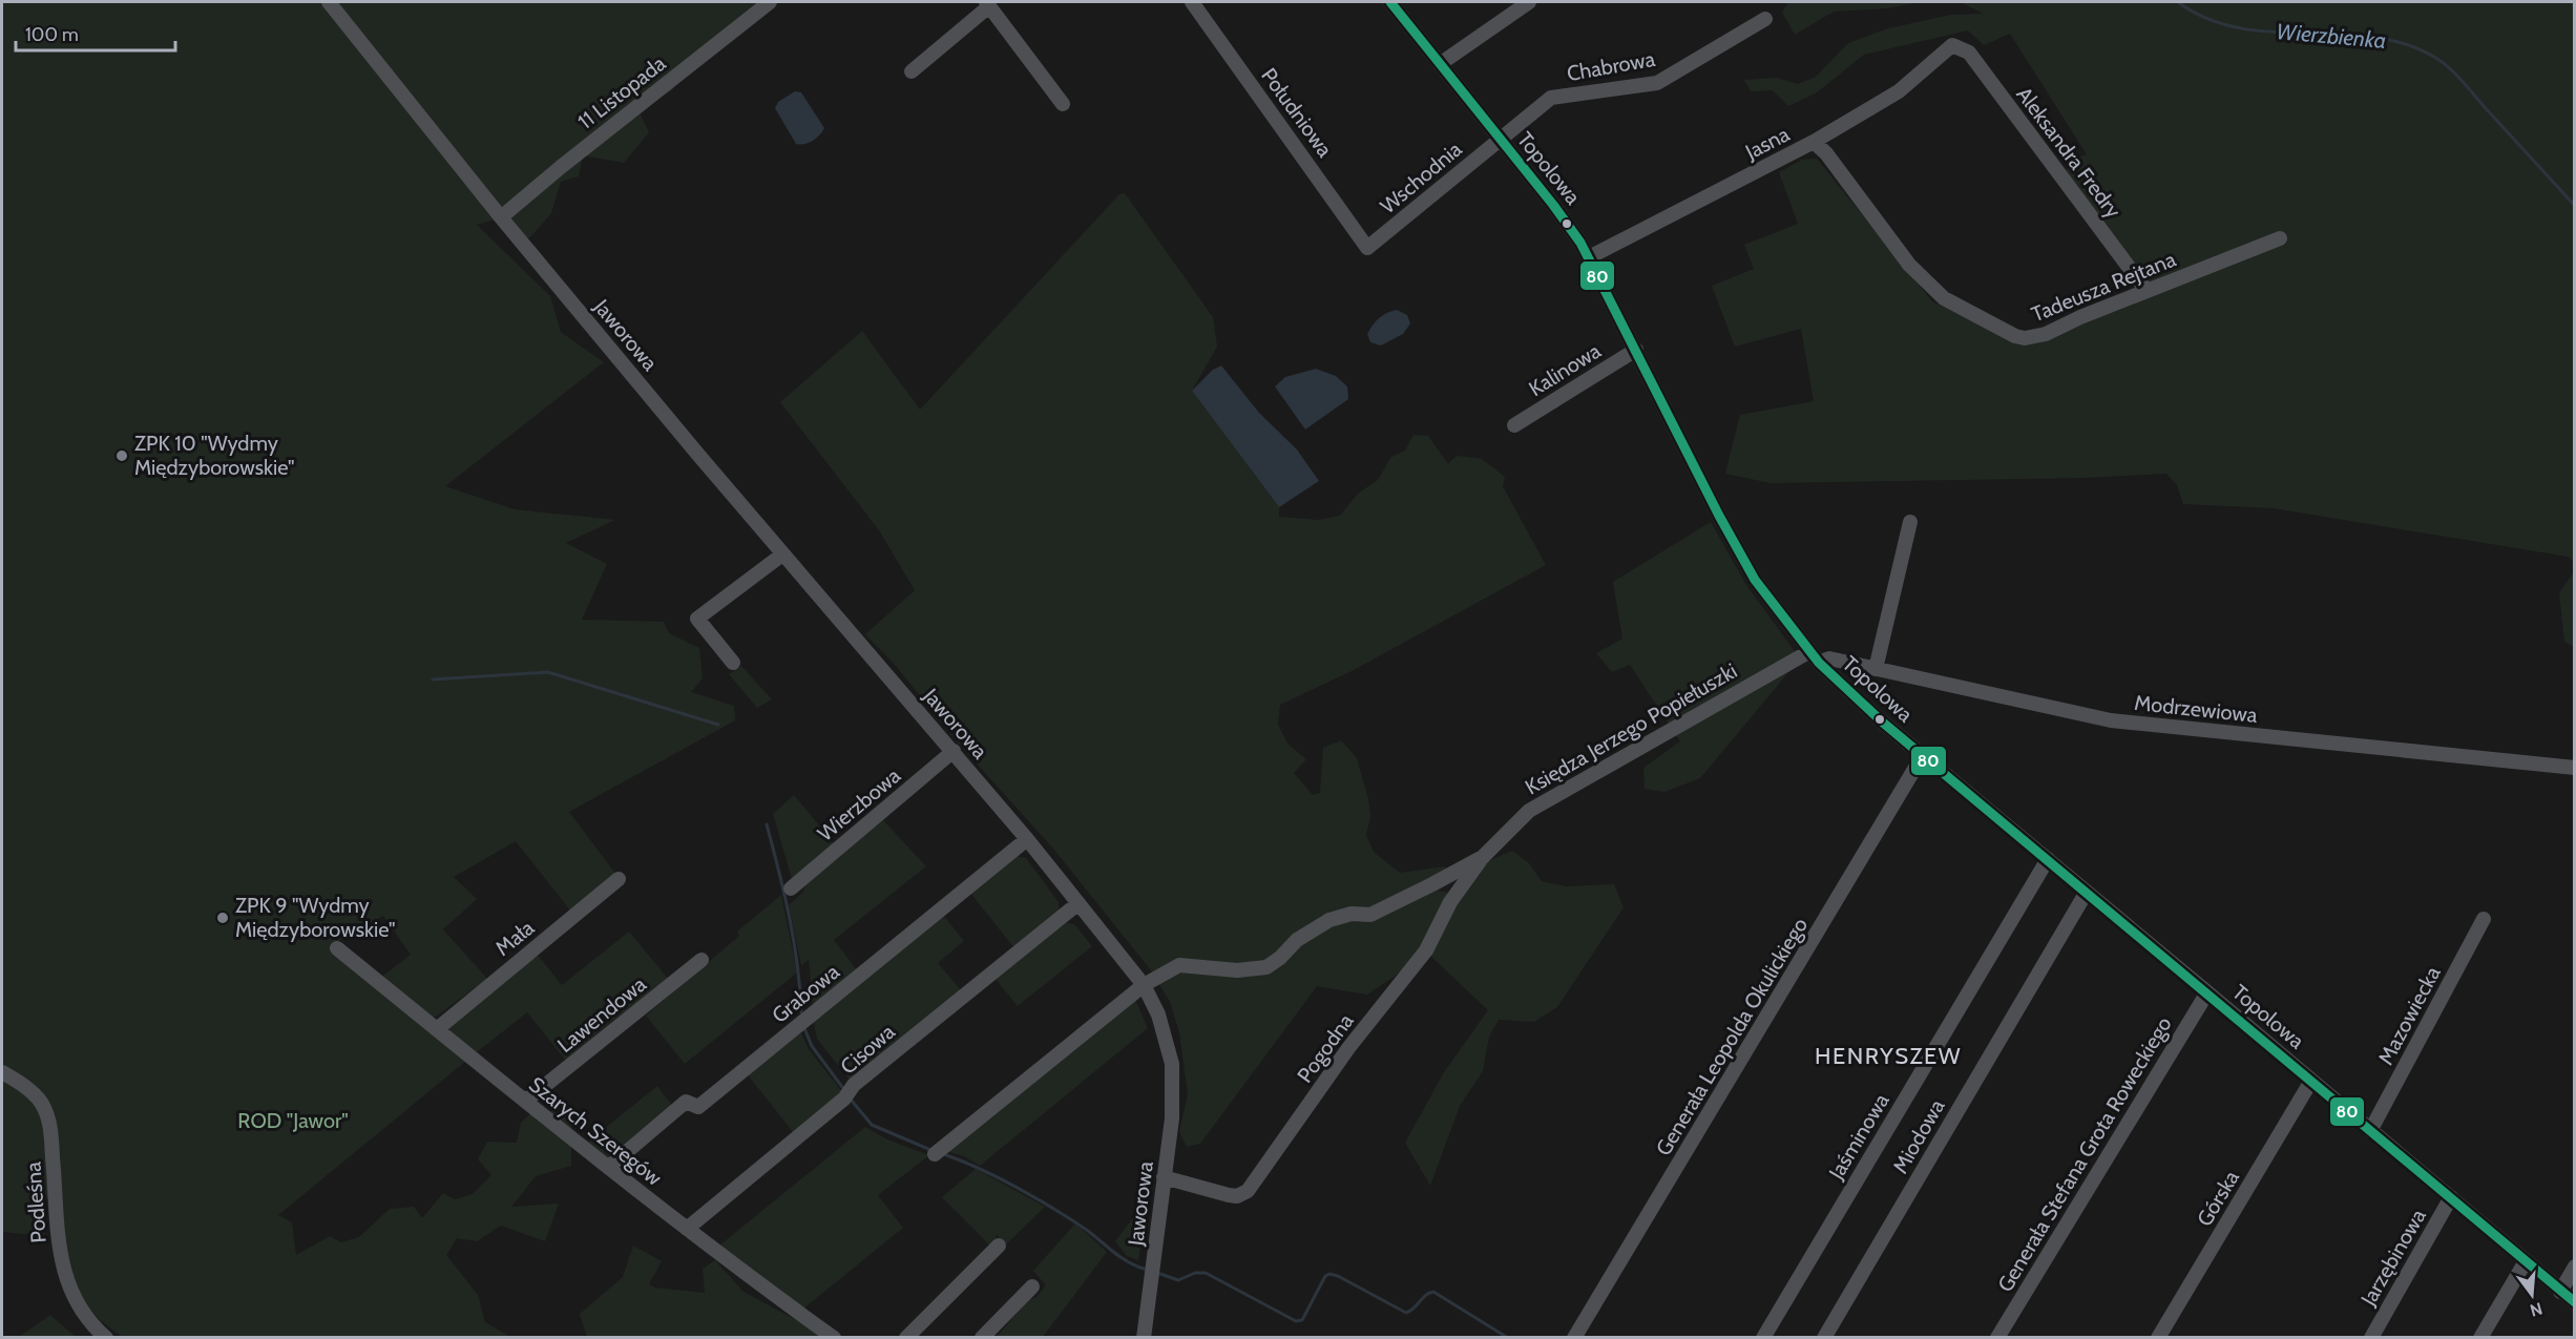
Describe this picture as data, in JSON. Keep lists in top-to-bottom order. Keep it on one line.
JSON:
{"streets":{"street":["Chabrowa","11 Listopada","Południowa","Jasna","Aleksandra Fredry","Topolowa","Wschodnia","Tadeusza Rejtana","Jaworowa","Kalinowa","Modrzewiowa","Księdza Jerzego Popiełuszki","Wierzbowa","Mała","Grabowa","Lawendowa","Mazowiecka","Generała Leopolda Okulickiego","Pogodna","Cisowa","Szarych Szeregów","Jaśminowa","Miodowa","Generała Stefana Grota Roweckiego","Górska","Podleśna","Jarzębinowa"]},"crossings":[["Chabrowa","Topolowa"],["Chabrowa","Wschodnia"],["11 Listopada","Jaworowa"],["Południowa","Wschodnia"],["Jasna","Aleksandra Fredry"],["Jasna","Topolowa"],["Jasna","Tadeusza Rejtana"],["Aleksandra Fredry","Tadeusza Rejtana"],["Topolowa","Wschodnia"],["Topolowa","Kalinowa"],["Topolowa","Modrzewiowa"],["Topolowa","Księdza Jerzego Popiełuszki"],["Topolowa","Mazowiecka"],["Topolowa","Generała Leopolda Okulickiego"],["Topolowa","Jaśminowa"],["Topolowa","Miodowa"],["Topolowa","Generała Stefana Grota Roweckiego"],["Topolowa","Górska"],["Topolowa","Jarzębinowa"],["Jaworowa","Księdza Jerzego Popiełuszki"],["Jaworowa","Wierzbowa"],["Jaworowa","Grabowa"],["Jaworowa","Pogodna"],["Jaworowa","Cisowa"],["Księdza Jerzego Popiełuszki","Pogodna"],["Mała","Szarych Szeregów"],["Grabowa","Szarych Szeregów"],["Lawendowa","Szarych Szeregów"],["Cisowa","Szarych Szeregów"]],"districts":["HENRYSZEW"],"water":["Wierzbienka"],"parks":["ROD \"Jawor\""],"places":["ZPK 10 \"Wydmy Międzyborowskie\"","ZPK 9 \"Wydmy Międzyborowskie\""],"lines":["transit line 80"],"scale_bar":"100 m","north":"bottom"}
